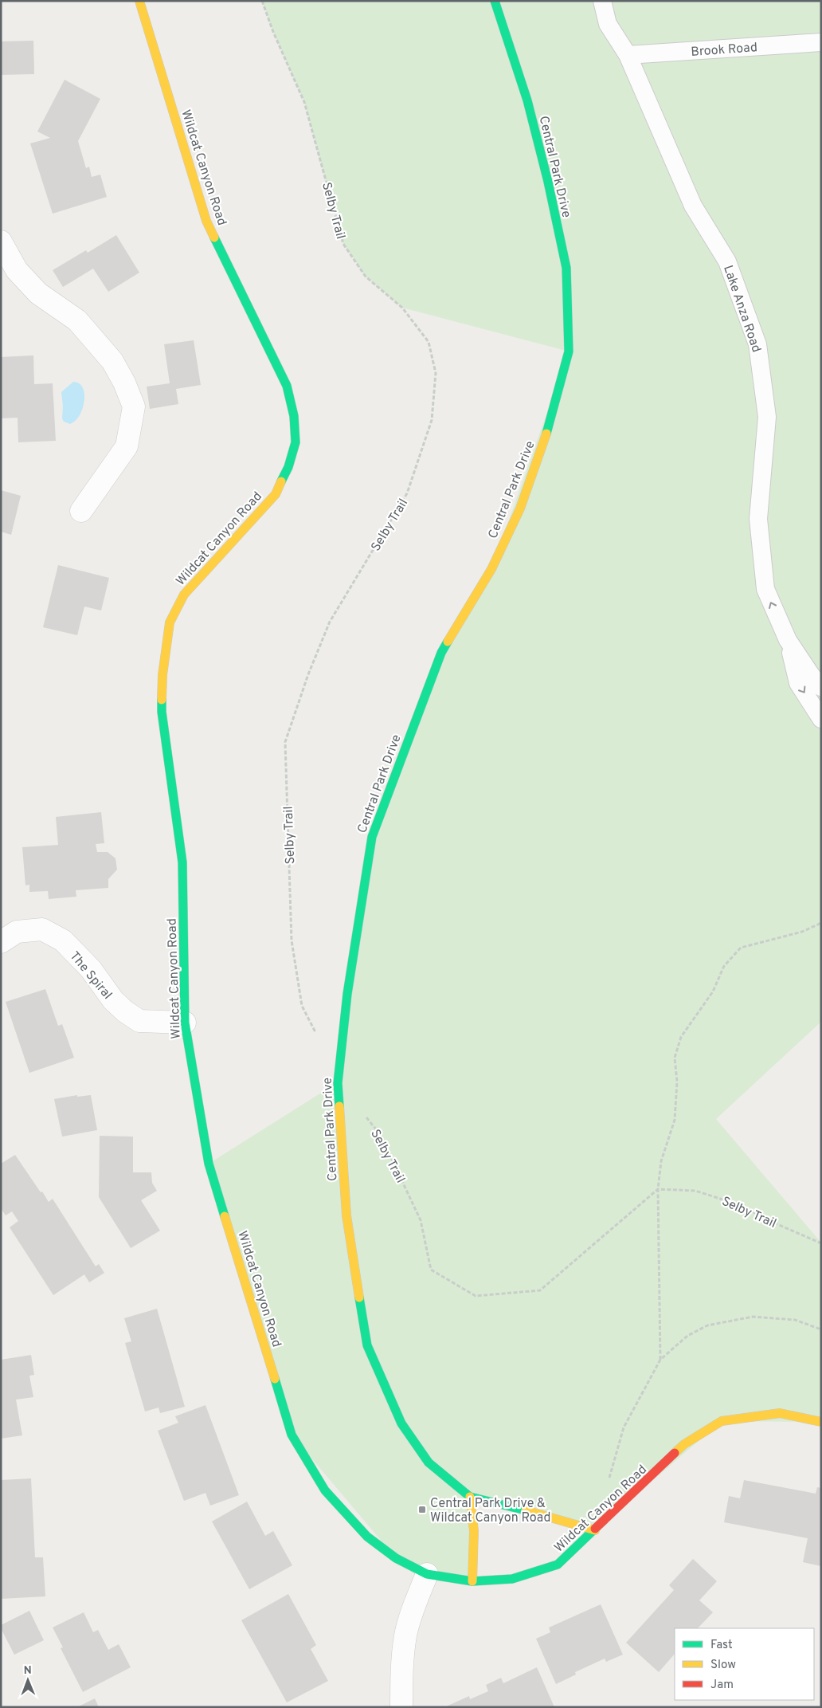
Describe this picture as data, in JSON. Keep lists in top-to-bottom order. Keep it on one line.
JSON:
{"streets":{"street":["Central Park Drive","Wildcat Canyon Road","The Spiral"],"lane":["Brook Road","Lake Anza Road"],"path":["Selby Trail"]},"crossings":[["Brook Road","Lake Anza Road"],["Central Park Drive","Wildcat Canyon Road"],["Central Park Drive","Selby Trail"],["Wildcat Canyon Road","The Spiral"]],"places":{"transit":["Central Park Drive & Wildcat Canyon Road"]},"legend":["Fast","Slow","Jam"],"north":"top"}
